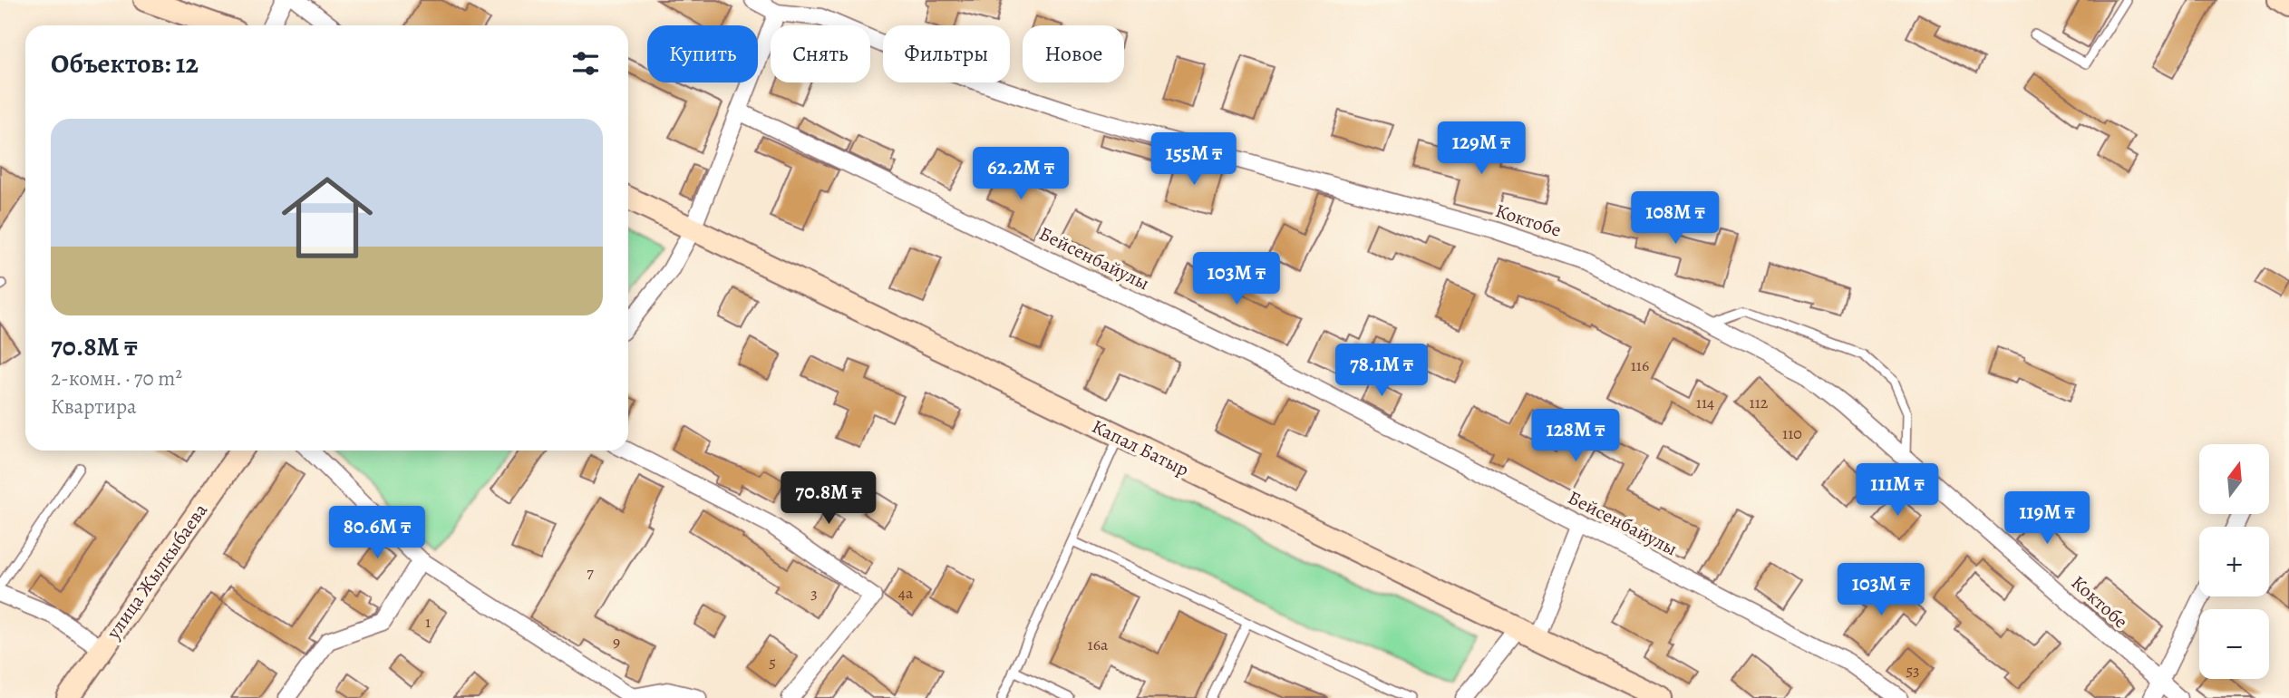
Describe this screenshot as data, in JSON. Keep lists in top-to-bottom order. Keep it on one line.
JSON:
{"streets":{"main road":["Капал Батыр","улица Жылкыбаева"],"street":["Коктобе","Бейсенбайулы"]},"house_numbers":["116","114","112","110","7","3","4а","1","9","16а","5","53"],"north":"top","page":{"chip":["Купить","Снять","Фильтры","Новое"],"heading":"Объектов: 12","list":[{"name":"70.8M ₸","note":"2-комн. · 70 m² · Квартира"}],"price":["129M ₸","155M ₸","62.2M ₸","108M ₸","103M ₸","78.1M ₸","128M ₸","111M ₸","70.8M ₸","119M ₸","80.6M ₸","103M ₸"],"map_buttons":["+","−"]}}
